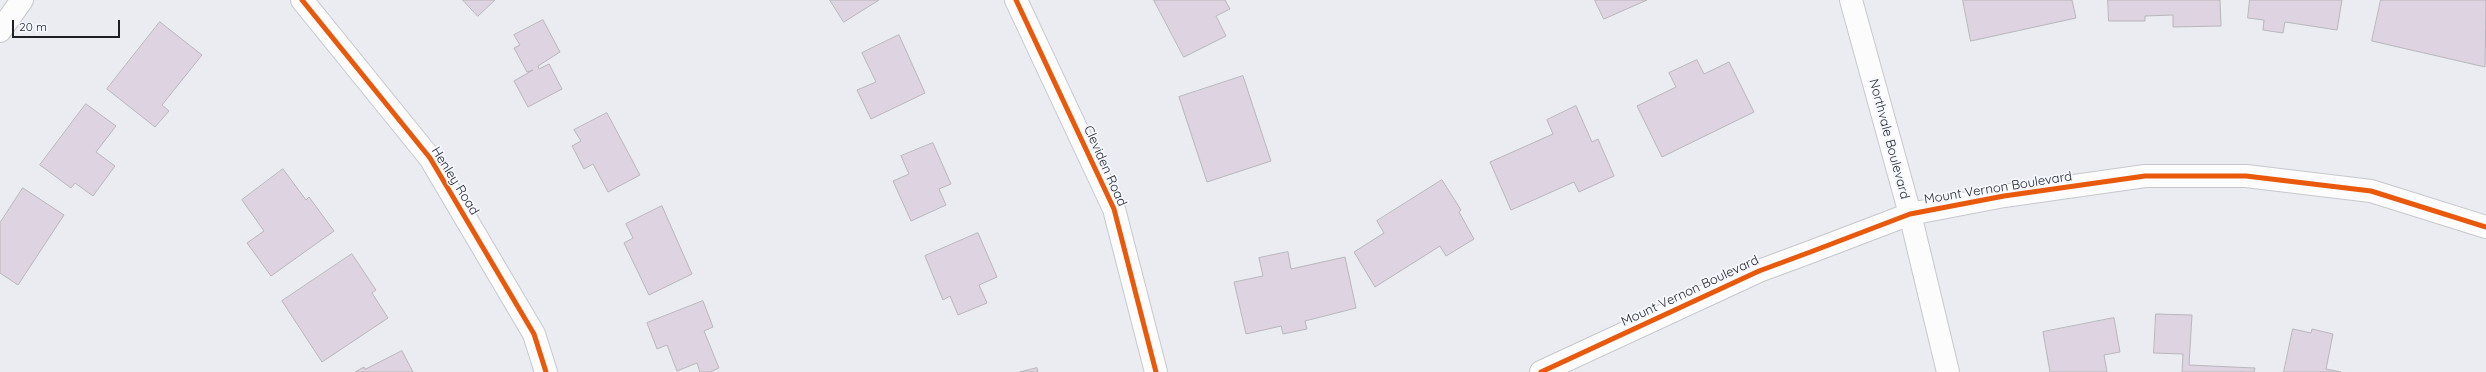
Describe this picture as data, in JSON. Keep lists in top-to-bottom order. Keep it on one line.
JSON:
{"streets":{"street":["Northvale Boulevard","Cleviden Road","Henley Road","Mount Vernon Boulevard"]},"crossings":[["Northvale Boulevard","Mount Vernon Boulevard"]],"scale_bar":"20 m"}
